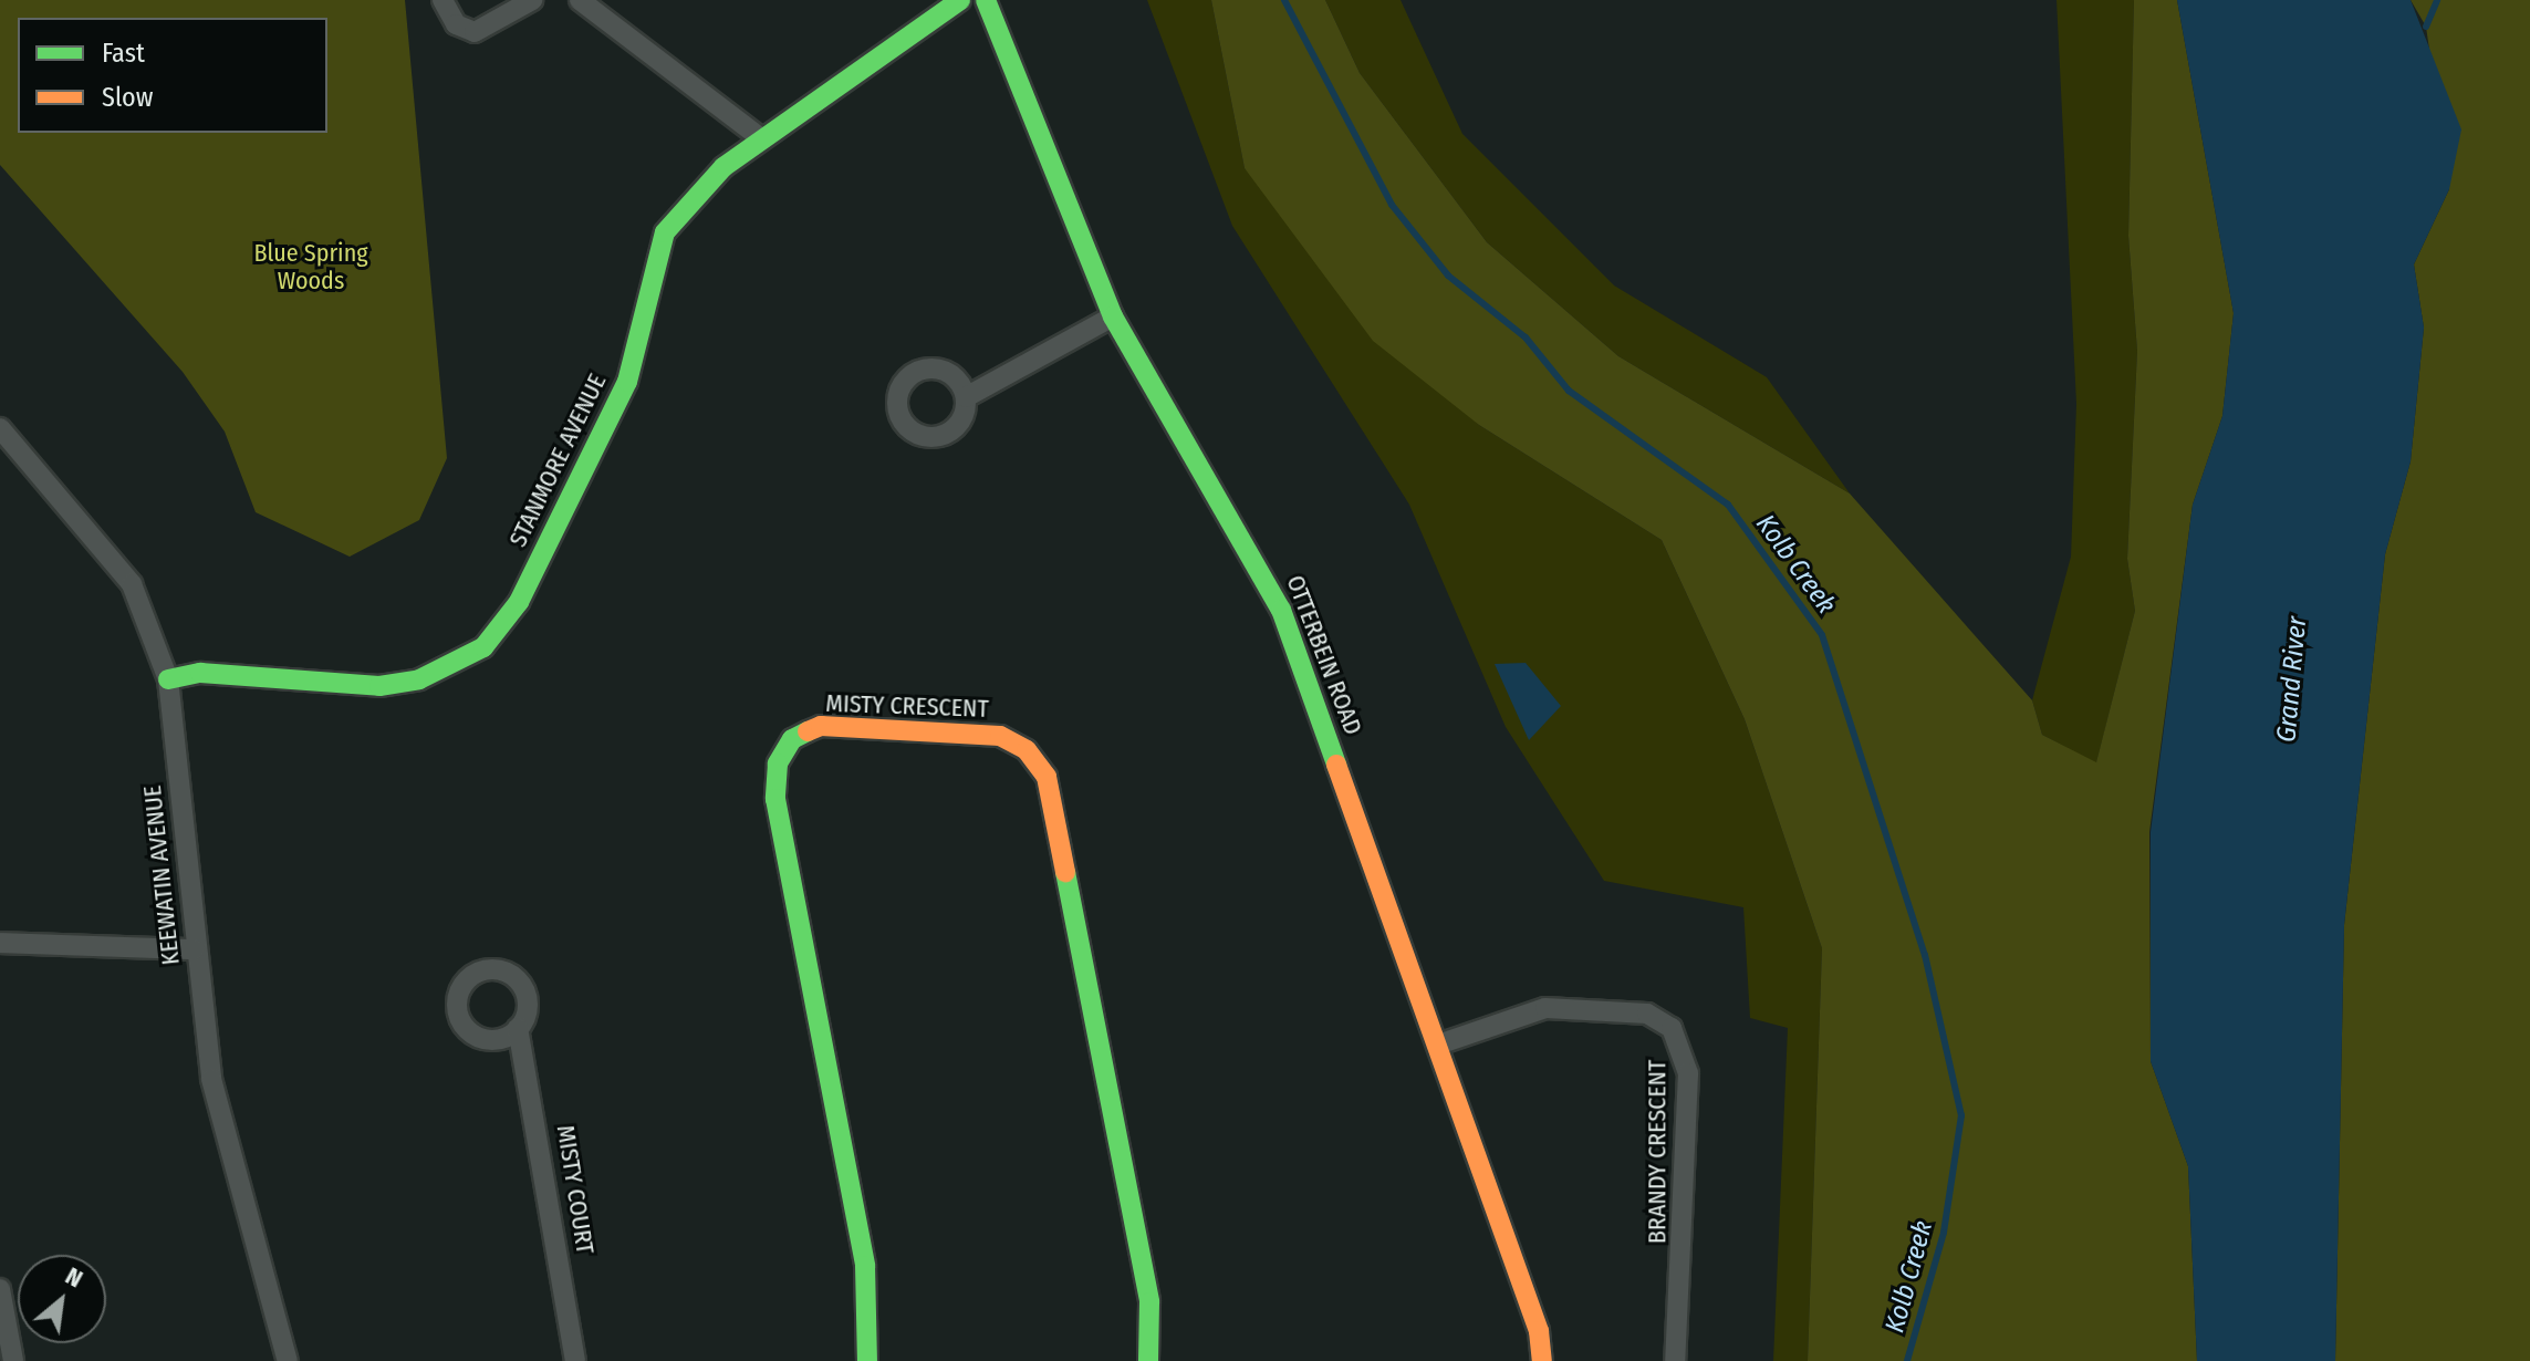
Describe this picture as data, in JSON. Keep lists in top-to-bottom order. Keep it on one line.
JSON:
{"streets":{"street":["STANMORE AVENUE","OTTERBEIN ROAD","MISTY CRESCENT","KEEWATIN AVENUE","BRANDY CRESCENT","MISTY COURT"]},"crossings":[["STANMORE AVENUE","KEEWATIN AVENUE"],["OTTERBEIN ROAD","BRANDY CRESCENT"]],"water":["Kolb Creek","Grand River"],"parks":["Blue Spring Woods"],"legend":["Fast","Slow"],"north":"top right"}
